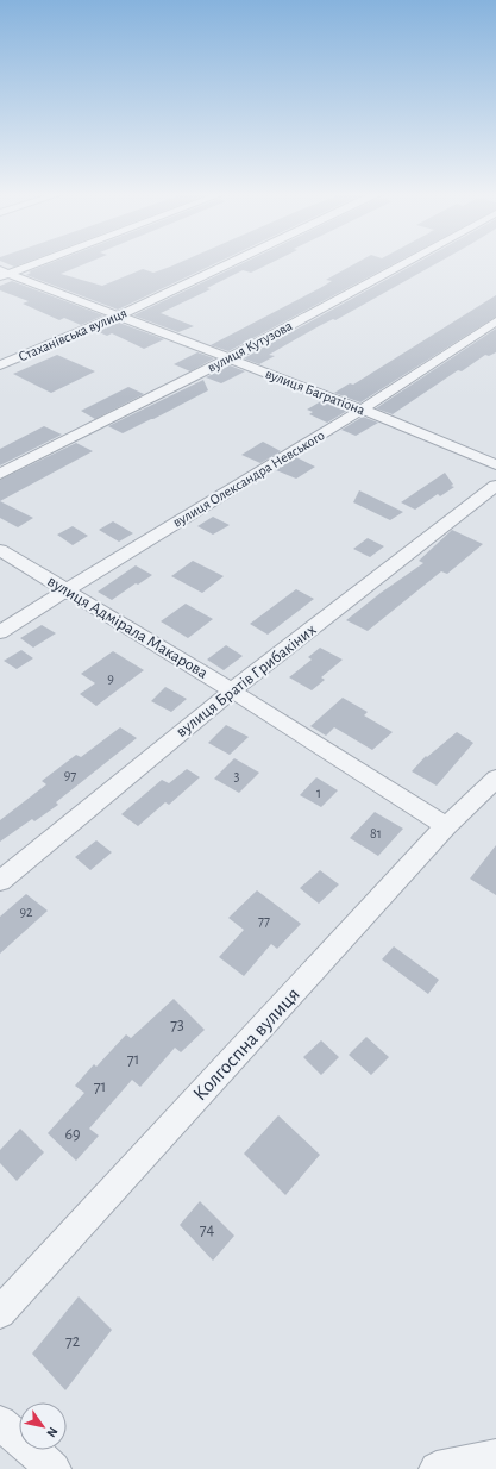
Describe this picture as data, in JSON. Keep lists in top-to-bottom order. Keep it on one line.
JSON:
{"streets":{"street":["Стаханівська вулиця","вулиця Кутузова","вулиця Багратіона","вулиця Олександра Невського","вулиця Адмірала Макарова","вулиця Братів Грибакіних","Колгоспна вулиця"]},"crossings":[["Стаханівська вулиця","вулиця Багратіона"],["вулиця Кутузова","вулиця Багратіона"],["вулиця Багратіона","вулиця Олександра Невського"],["вулиця Олександра Невського","вулиця Адмірала Макарова"],["вулиця Адмірала Макарова","вулиця Братів Грибакіних"],["вулиця Адмірала Макарова","Колгоспна вулиця"]],"house_numbers":["9","97","3","1","81","92","77","73","71","71","69","74","72"],"north":"bottom right"}
